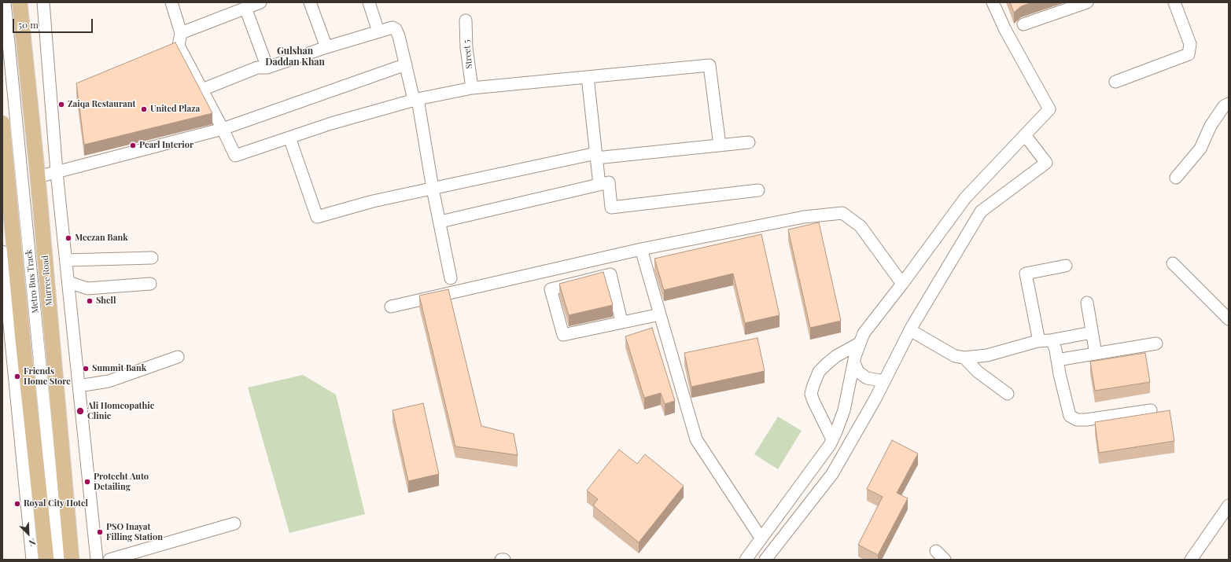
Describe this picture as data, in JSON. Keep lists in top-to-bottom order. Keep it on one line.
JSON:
{"streets":{"main road":["Murree Road"],"street":["Street 5","Metro Bus Track"]},"districts":["Gulshan Daddan Khan"],"places":["Zaiqa Restaurant","United Plaza","Pearl Interior","Meezan Bank","Shell","Summit Bank","Friends Home Store","Ali Homeopathic Clinic","Protecht Auto Detailing","Royal City Hotel","PSO Inayat Filling Station"],"scale_bar":"50 m","north":"bottom right"}
